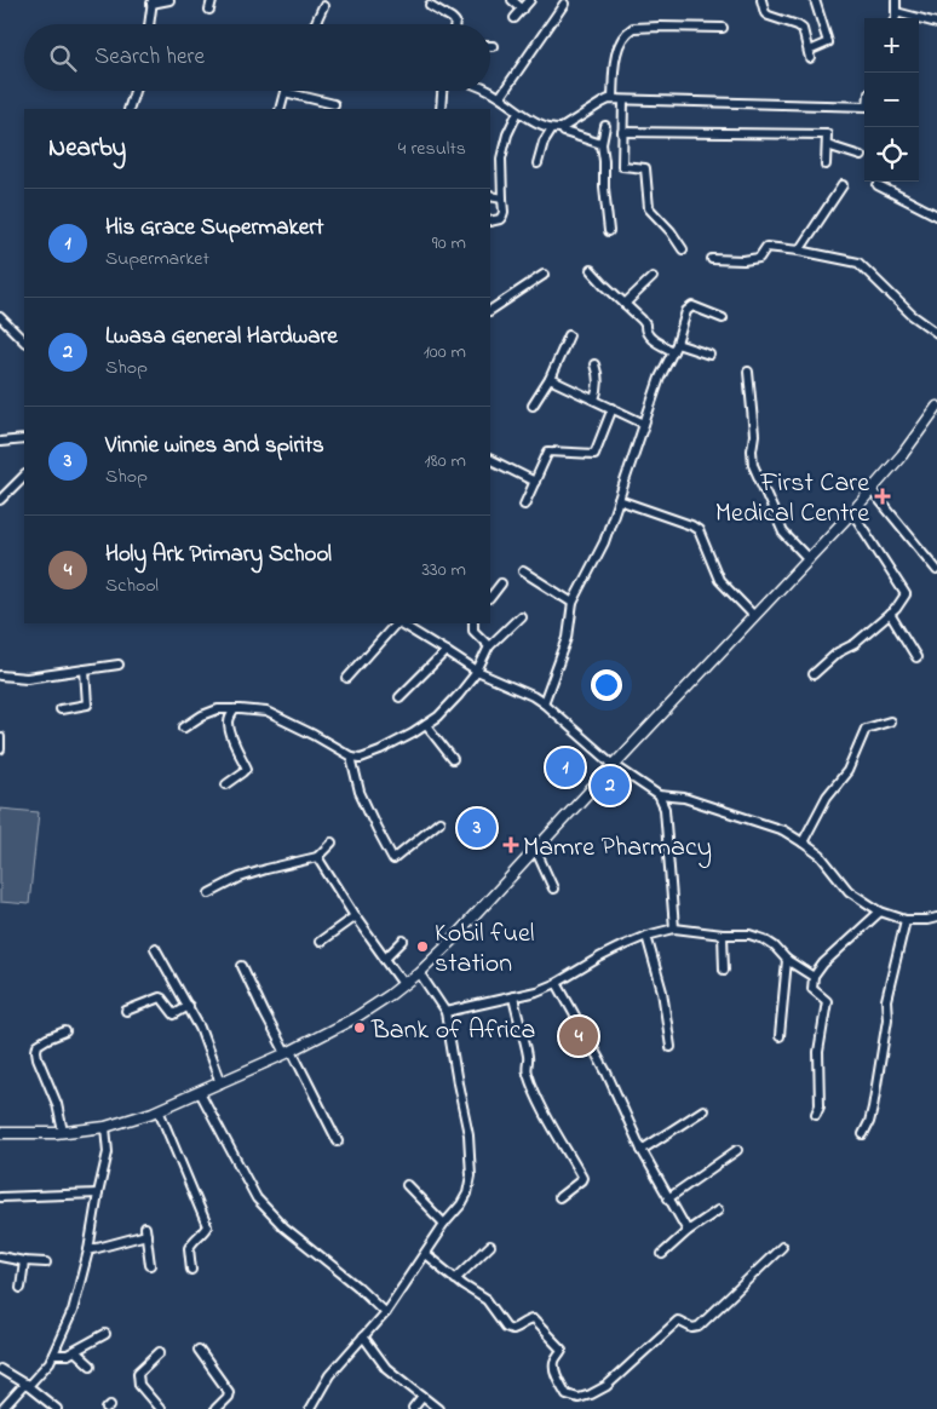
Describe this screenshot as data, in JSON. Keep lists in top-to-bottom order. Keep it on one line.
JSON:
{"places":{"health":["First Care Medical Centre","Mamre Pharmacy"],"other":["Kobil fuel station","Bank of Africa"]},"page":{"map_buttons":["+","−"],"search":"Search here","heading":["Nearby","4 results"],"list":[{"mark":"1","name":"His Grace Supermakert","note":"Supermarket","value":"90 m"},{"mark":"2","name":"Lwasa General Hardware","note":"Shop","value":"100 m"},{"mark":"3","name":"Vinnie wines and spirits","note":"Shop","value":"180 m"},{"mark":"4","name":"Holy Ark Primary School","note":"School","value":"330 m"}],"pins":["1","2","3","4"]}}
